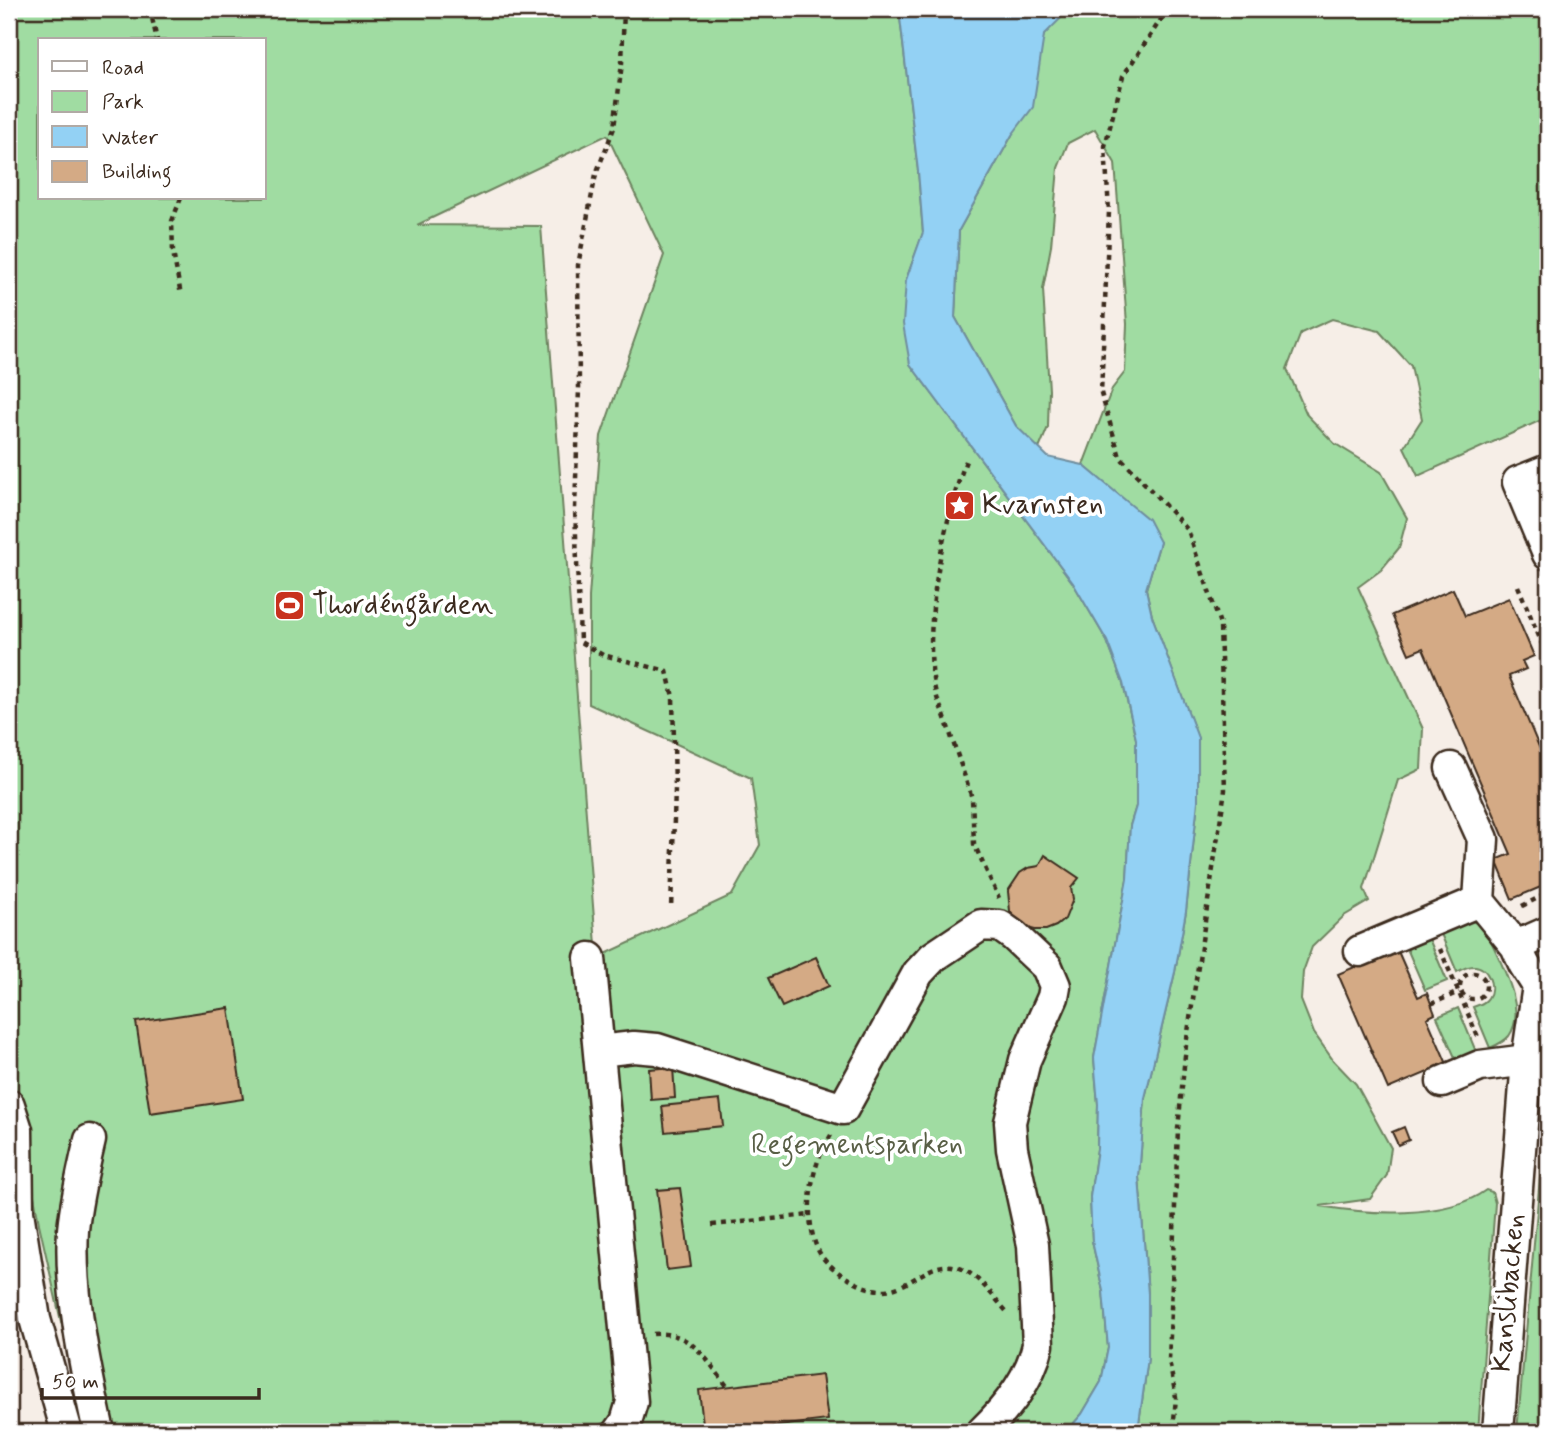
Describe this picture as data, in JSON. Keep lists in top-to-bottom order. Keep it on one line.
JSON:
{"streets":{"street":["Kanslibacken"]},"parks":["Regementsparken"],"places":{"place":["Kvarnsten"],"sports":["Thordéngården"]},"legend":["Road","Park","Water","Building"],"scale_bar":"50 m"}
